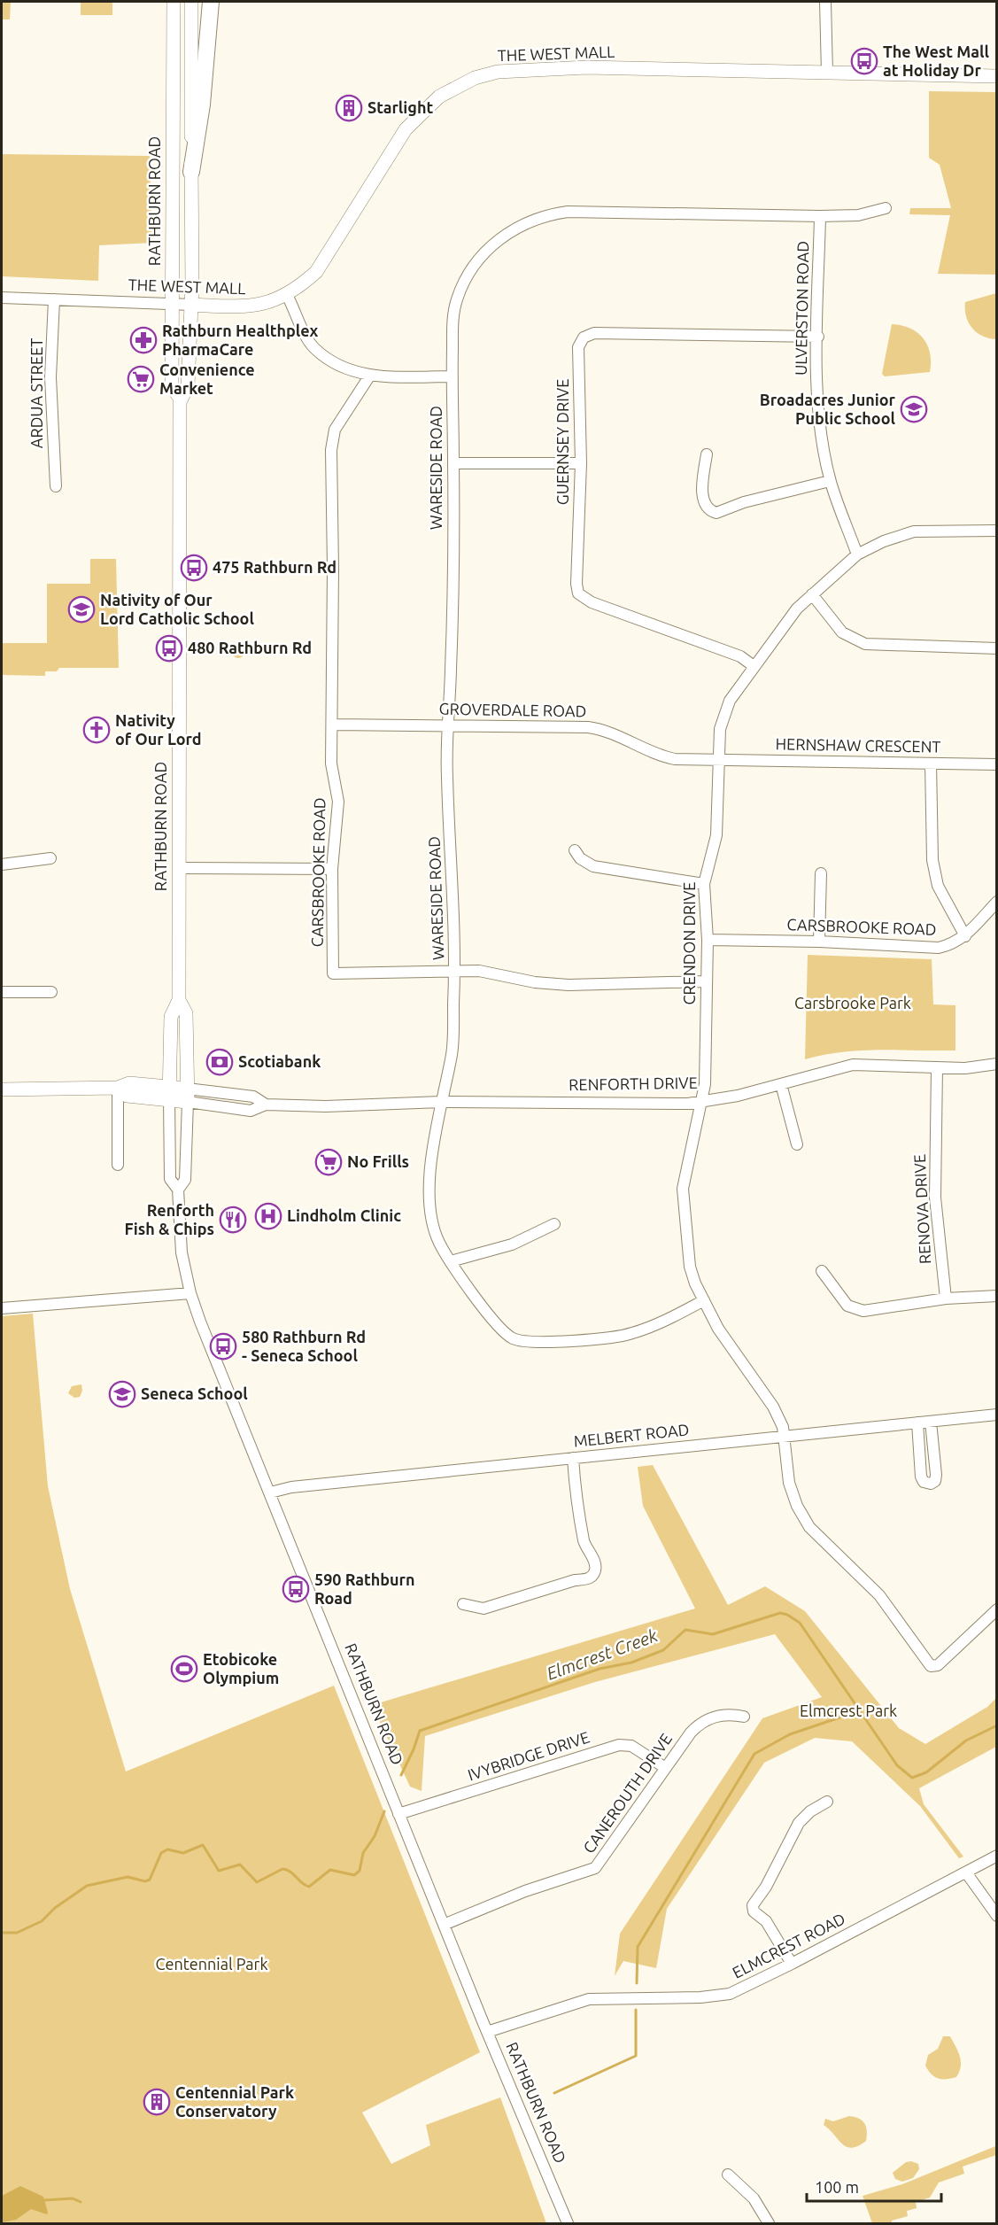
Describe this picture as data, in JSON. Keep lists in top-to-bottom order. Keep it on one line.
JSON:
{"streets":{"main road":["THE WEST MALL","RATHBURN ROAD","RENFORTH DRIVE"],"street":["ULVERSTON ROAD","ARDUA STREET","GUERNSEY DRIVE","WARESIDE ROAD","GROVERDALE ROAD","HERNSHAW CRESCENT","CARSBROOKE ROAD","CRENDON DRIVE","RENOVA DRIVE","MELBERT ROAD","IVYBRIDGE DRIVE","CANEROUTH DRIVE","ELMCREST ROAD"]},"crossings":[["THE WEST MALL","RATHBURN ROAD"],["THE WEST MALL","ARDUA STREET"],["RATHBURN ROAD","RENFORTH DRIVE"],["RATHBURN ROAD","MELBERT ROAD"],["RATHBURN ROAD","IVYBRIDGE DRIVE"],["RATHBURN ROAD","CANEROUTH DRIVE"],["RATHBURN ROAD","ELMCREST ROAD"],["ULVERSTON ROAD","GUERNSEY DRIVE"],["ULVERSTON ROAD","WARESIDE ROAD"],["ULVERSTON ROAD","CRENDON DRIVE"],["GUERNSEY DRIVE","CRENDON DRIVE"],["WARESIDE ROAD","GROVERDALE ROAD"],["WARESIDE ROAD","CARSBROOKE ROAD"],["WARESIDE ROAD","CRENDON DRIVE"],["WARESIDE ROAD","RENFORTH DRIVE"],["GROVERDALE ROAD","HERNSHAW CRESCENT"],["GROVERDALE ROAD","CARSBROOKE ROAD"],["GROVERDALE ROAD","CRENDON DRIVE"],["HERNSHAW CRESCENT","CRENDON DRIVE"],["CARSBROOKE ROAD","CRENDON DRIVE"],["CRENDON DRIVE","RENFORTH DRIVE"],["CRENDON DRIVE","MELBERT ROAD"],["RENFORTH DRIVE","RENOVA DRIVE"],["IVYBRIDGE DRIVE","CANEROUTH DRIVE"]],"water":["Elmcrest Creek"],"parks":["Carsbrooke Park","Elmcrest Park","Centennial Park"],"places":{"bus stop":["The West Mall at Holiday Dr","475 Rathburn Rd","480 Rathburn Rd","580 Rathburn Rd - Seneca School","590 Rathburn Road"],"building":["Starlight","Centennial Park Conservatory"],"pharmacy":["Rathburn Healthplex PharmaCare"],"supermarket":["Convenience Market","No Frills"],"school or university":["Broadacres Junior Public School","Nativity of Our Lord Catholic School","Seneca School"],"church":["Nativity of Our Lord"],"bank":["Scotiabank"],"hospital":["Lindholm Clinic"],"restaurant":["Renforth Fish & Chips"],"sports":["Etobicoke Olympium"]},"scale_bar":"100 m"}
